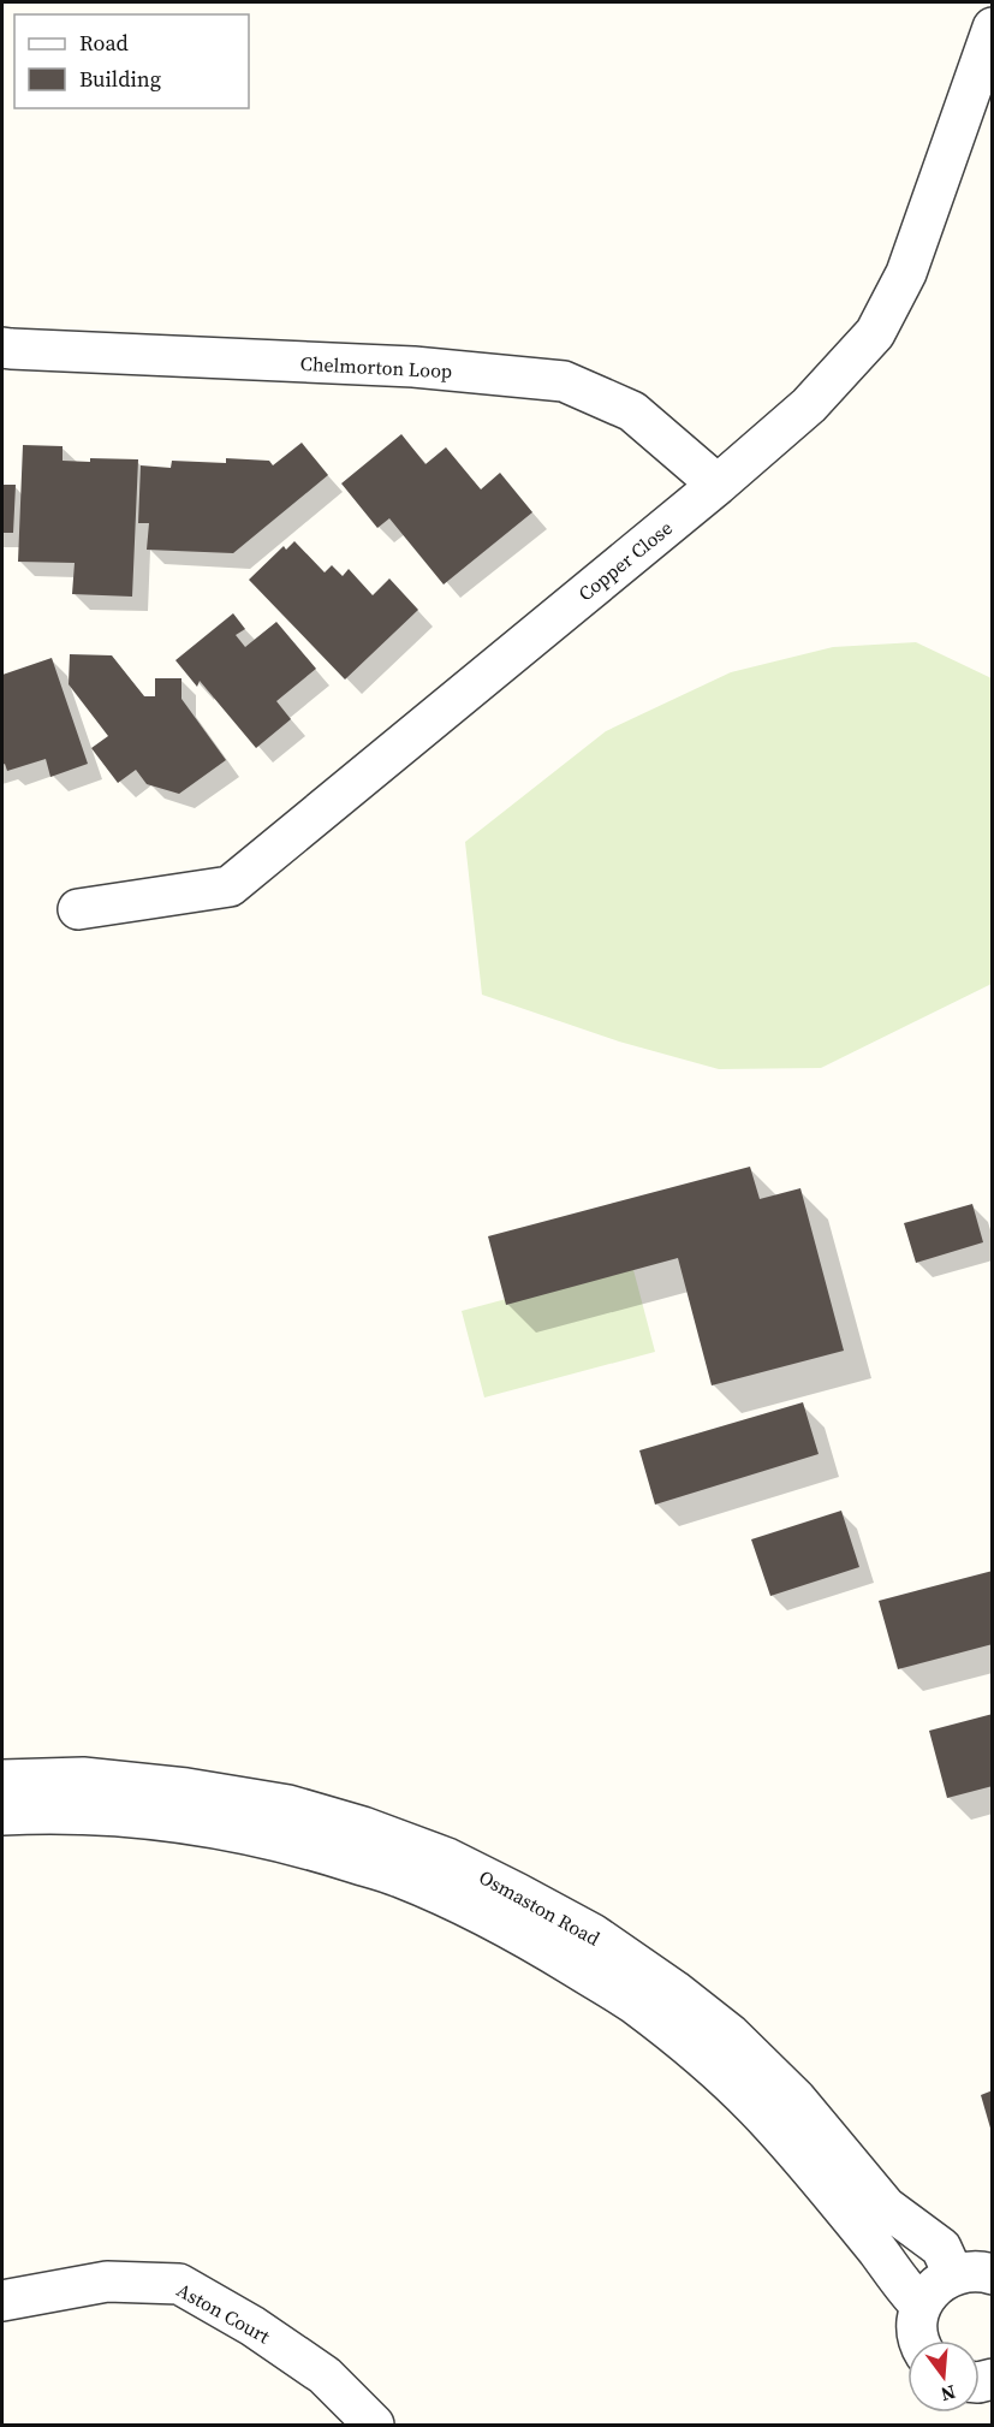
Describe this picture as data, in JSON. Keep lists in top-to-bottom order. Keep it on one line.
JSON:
{"streets":{"street":["Chelmorton Loop","Copper Close","Osmaston Road","Aston Court"]},"crossings":[["Chelmorton Loop","Copper Close"]],"legend":["Road","Building"],"north":"bottom"}
